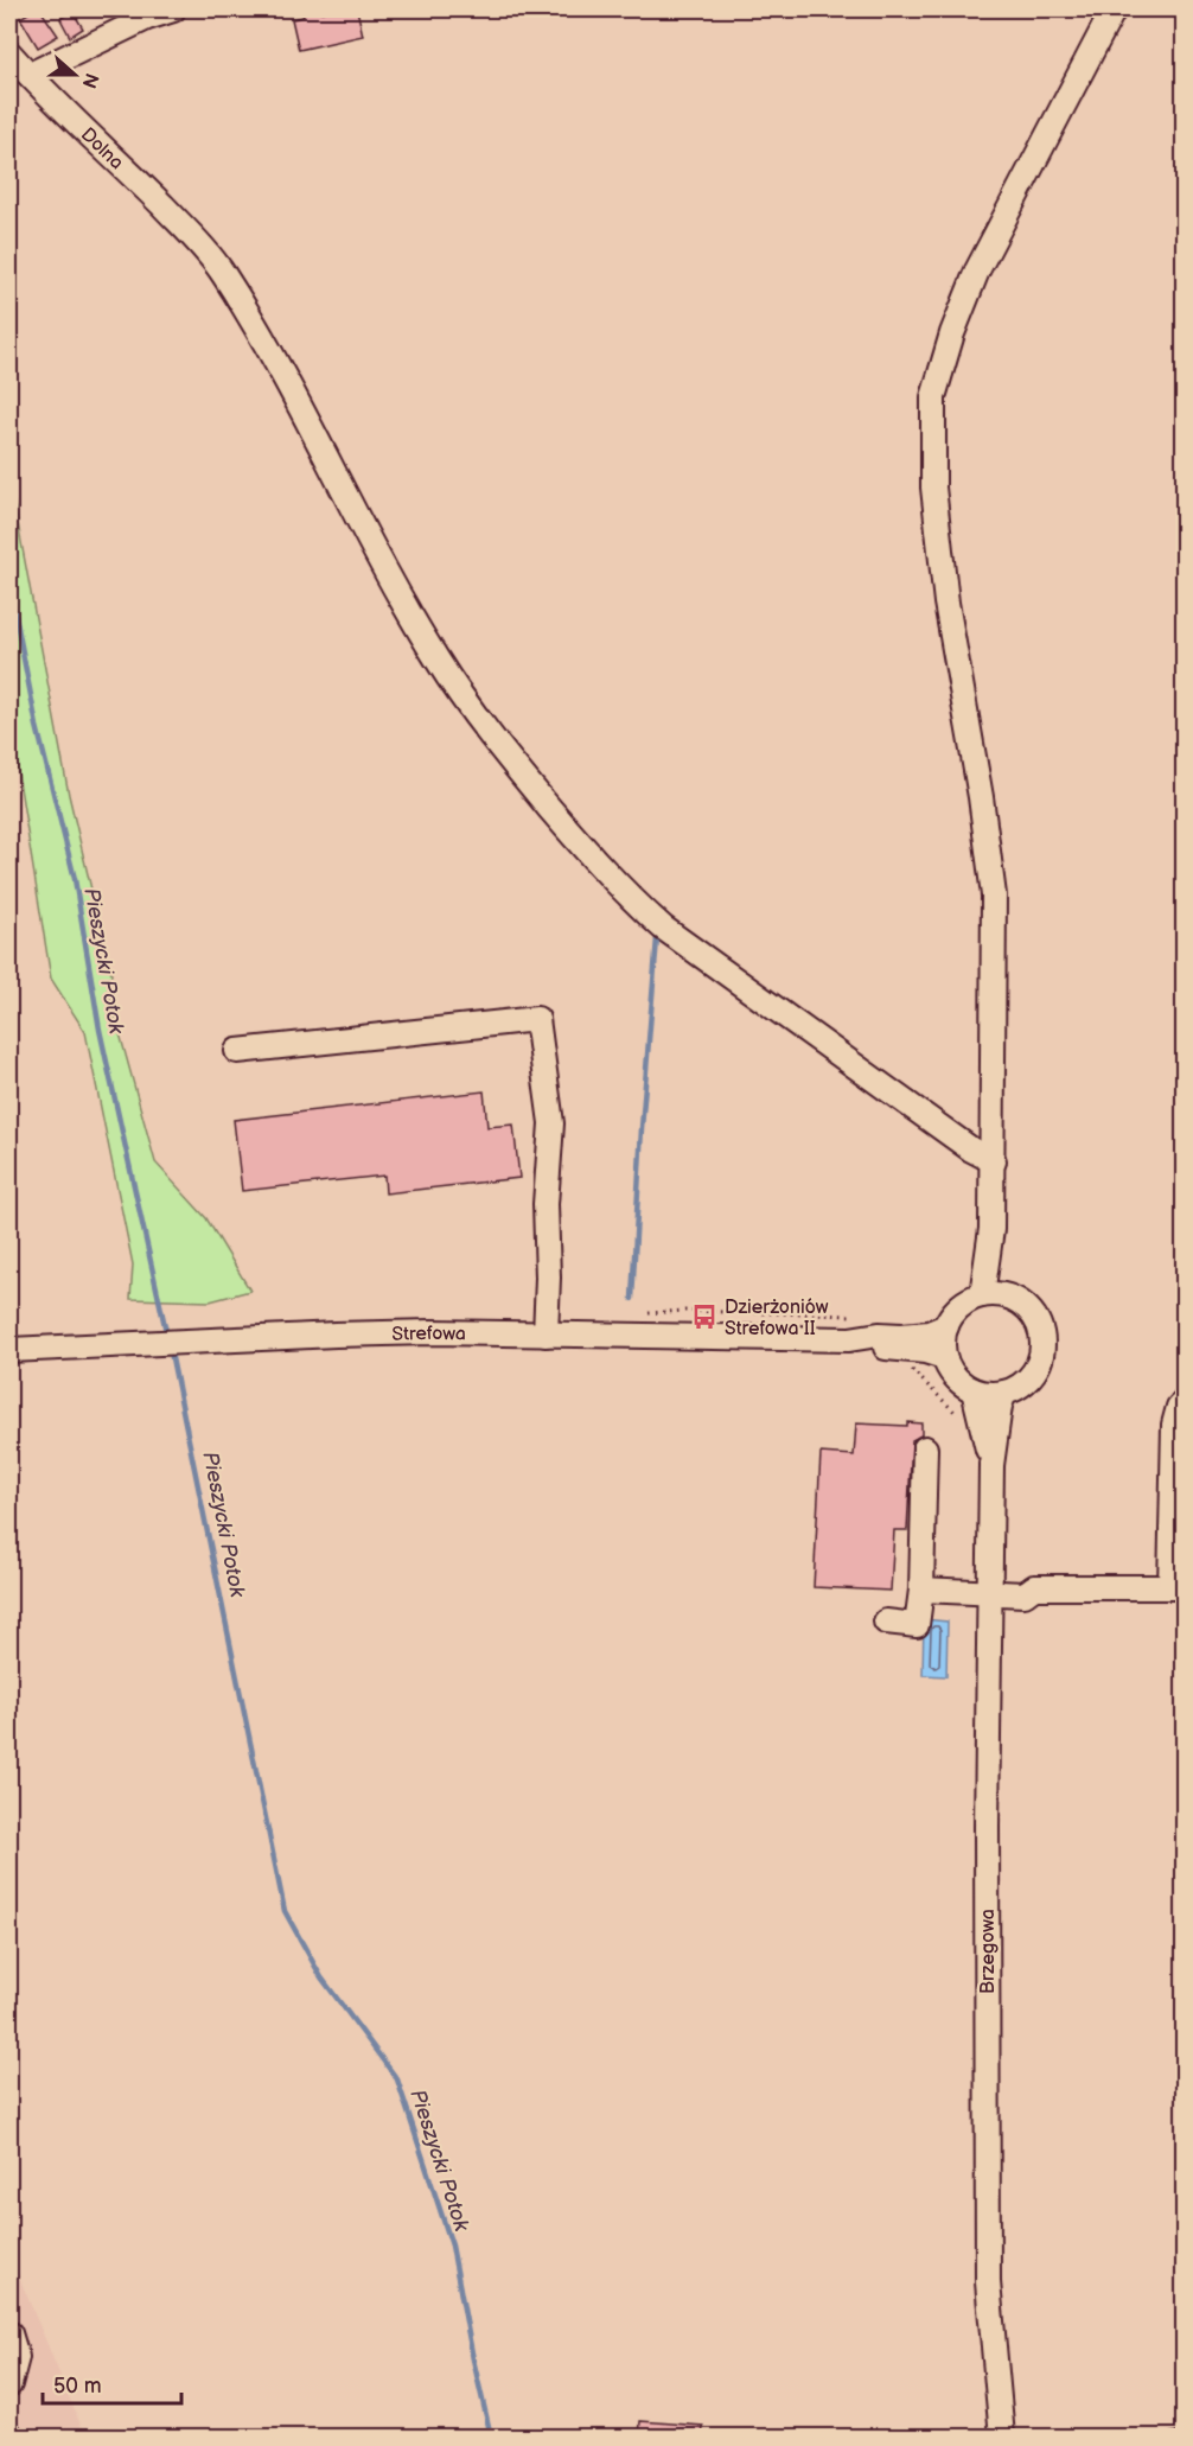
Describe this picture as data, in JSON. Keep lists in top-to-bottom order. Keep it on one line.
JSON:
{"streets":{"street":["Dolna","Strefowa","Brzegowa"]},"water":["Pieszycki Potok"],"places":{"bus stop":["Dzierżoniów Strefowa II"]},"scale_bar":"50 m","north":"right"}
